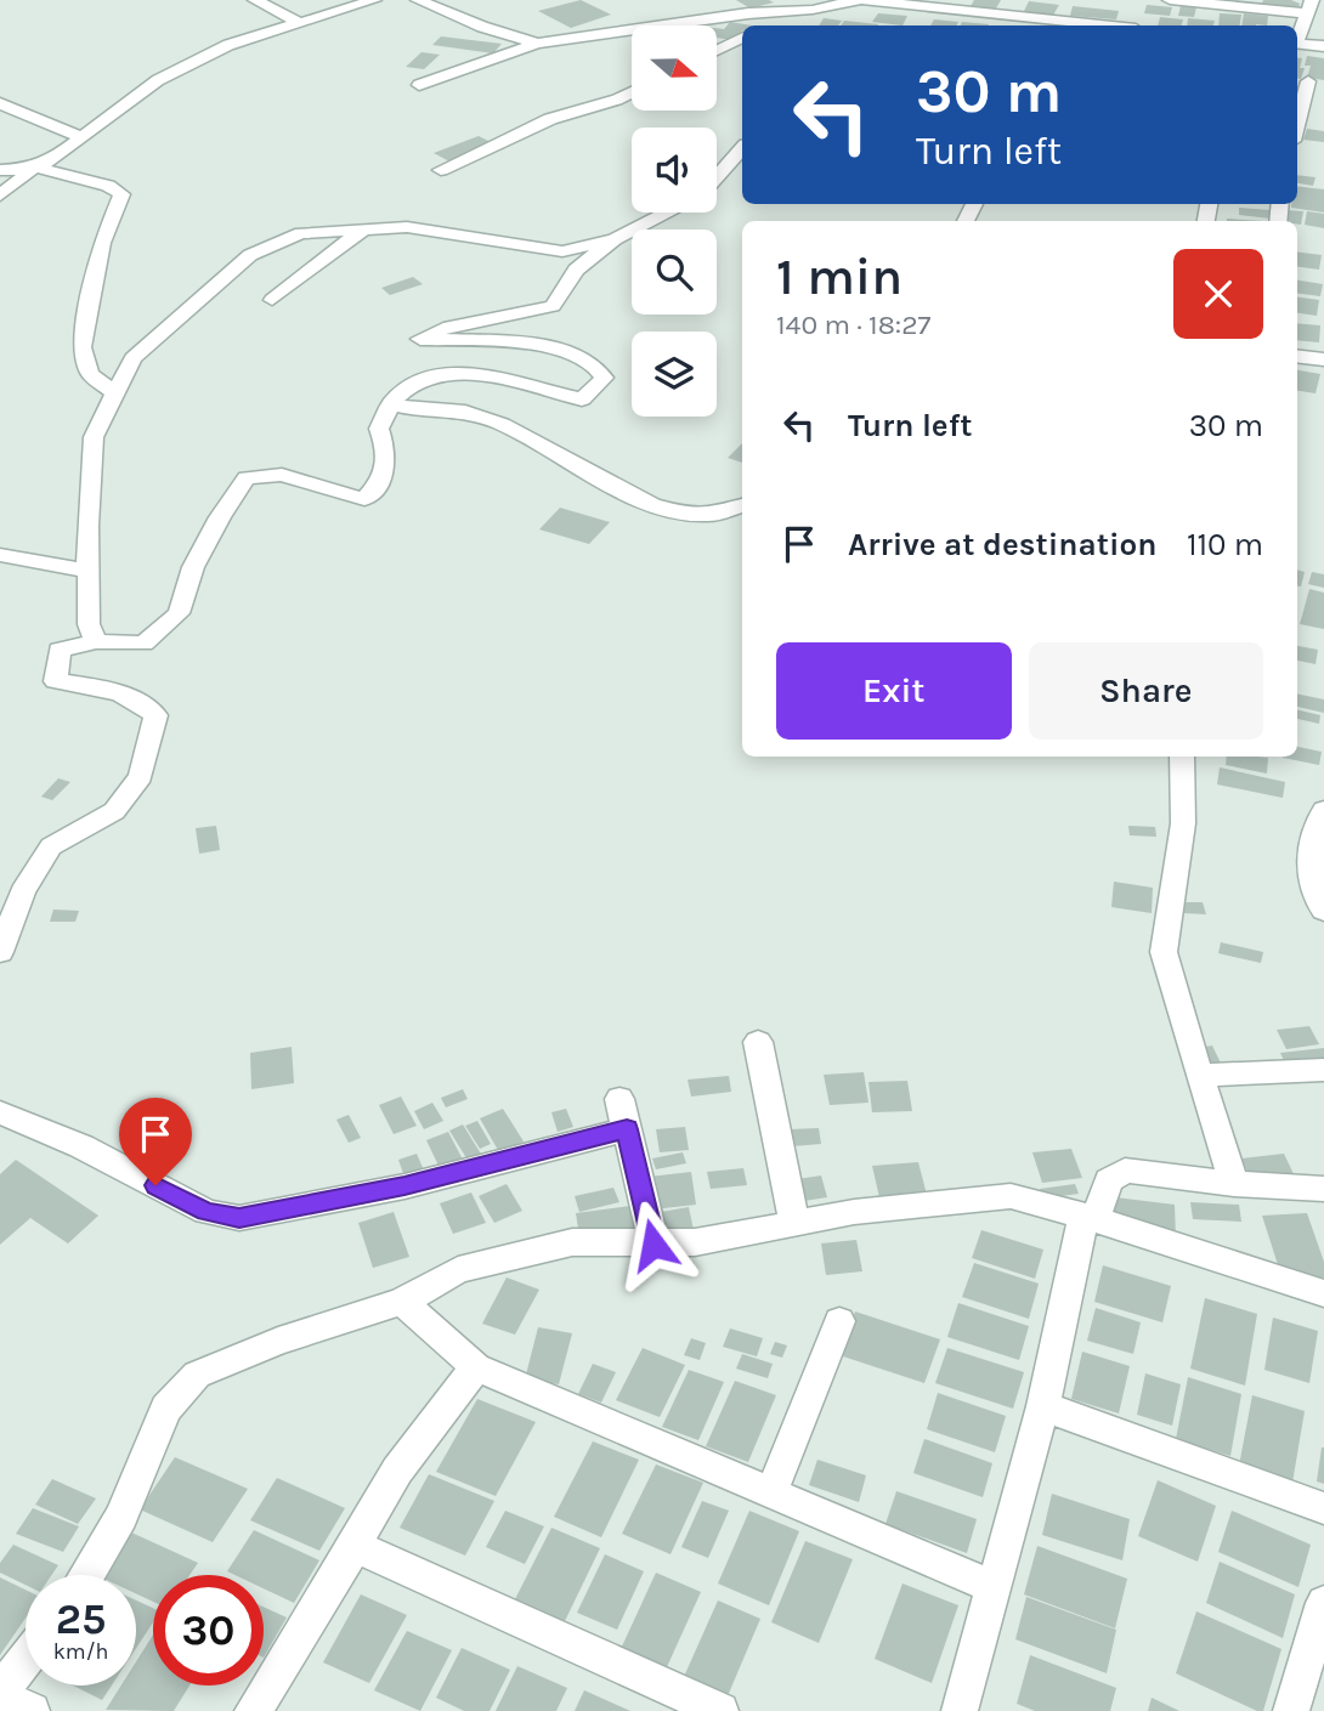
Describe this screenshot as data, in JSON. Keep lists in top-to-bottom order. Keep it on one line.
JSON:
{"north":"right","page":{"turn":["30 m","Turn left"],"heading":["1 min","140 m · 18:27"],"list":[{"name":"Turn left","value":"30 m"},{"name":"Arrive at destination","value":"110 m"}],"buttons":["Exit","Share"],"speed":"25 km/h","limit":"30"}}
